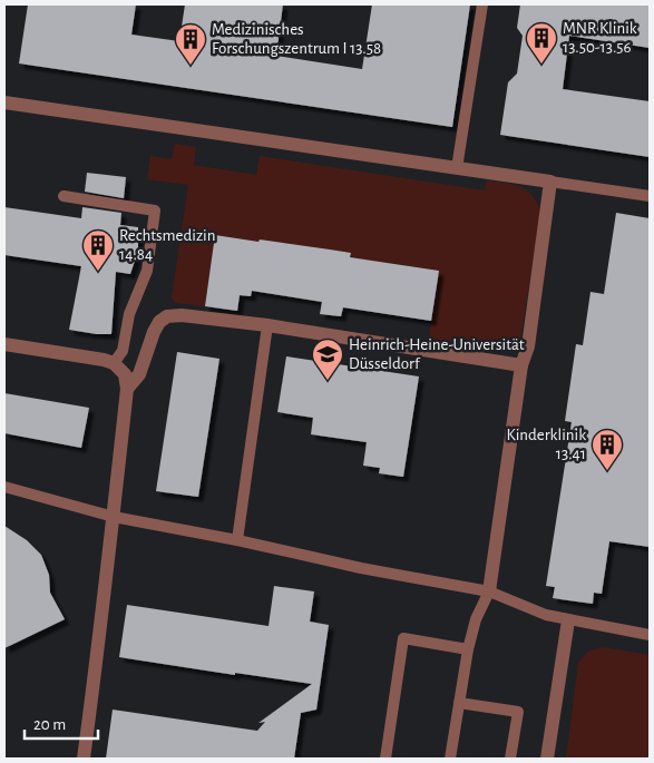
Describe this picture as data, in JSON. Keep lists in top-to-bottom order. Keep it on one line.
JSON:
{"places":{"building":["MNR Klinik 13.50-13.56","Medizinisches Forschungszentrum I 13.58","Rechtsmedizin 14.84","Kinderklinik 13.41"],"school or university":["Heinrich-Heine-Universität Düsseldorf"]},"scale_bar":"20 m"}
